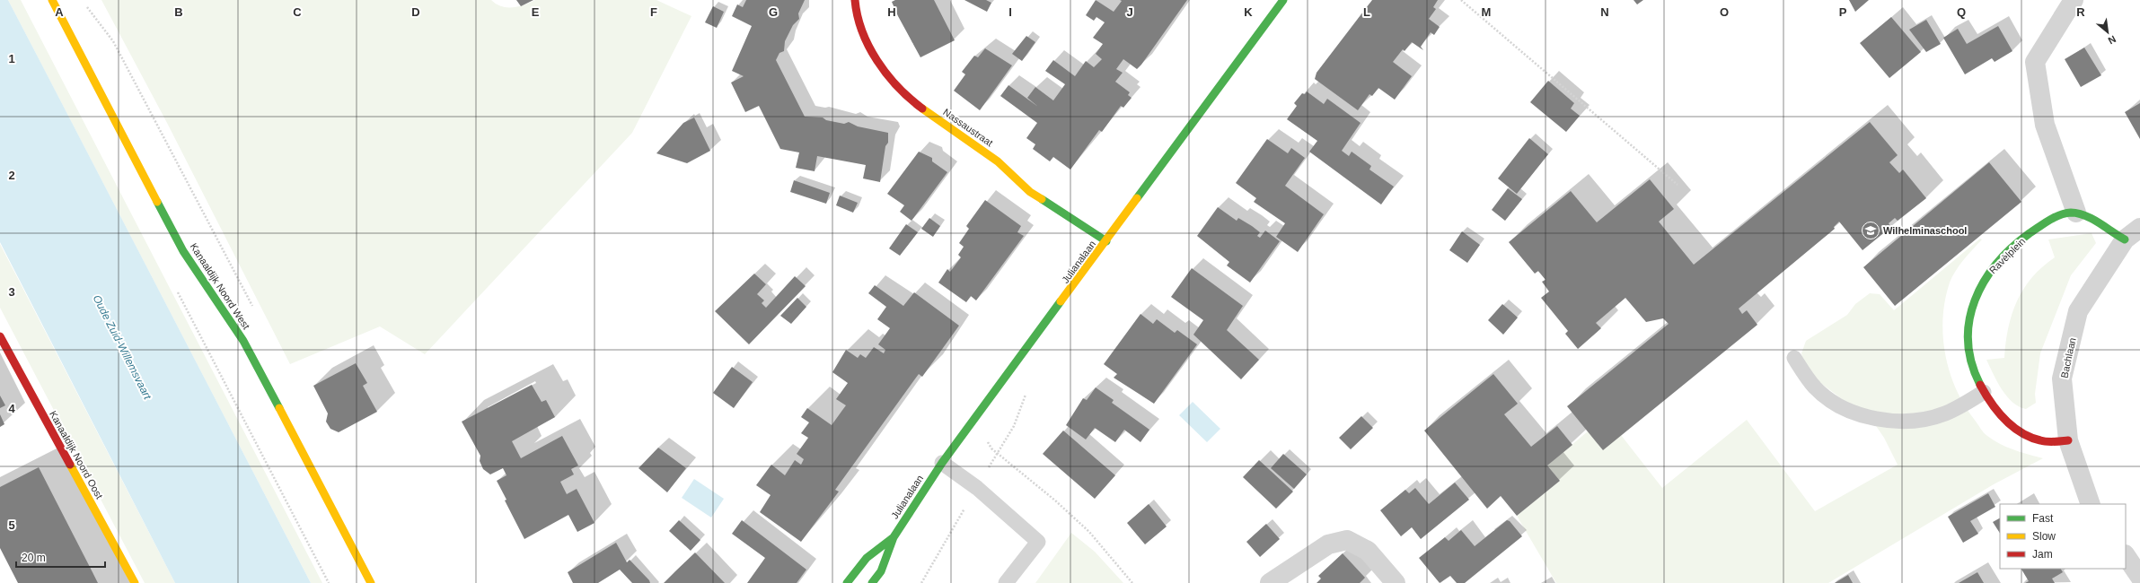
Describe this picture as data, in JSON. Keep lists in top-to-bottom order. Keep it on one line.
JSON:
{"streets":{"street":["Nassaustraat","Ravèlplein","Julianalaan","Kanaaldijk Noord West","Bachlaan","Kanaaldijk Noord Oost"]},"crossings":[["Nassaustraat","Julianalaan"],["Ravèlplein","Bachlaan"]],"water":["Oude Zuid-Willemsvaart"],"places":{"school or university":["Wilhelminaschool"]},"legend":["Fast","Slow","Jam"],"scale_bar":"20 m","north":"bottom right","grid":{"columns":["A","B","C","D","E","F","G","H","I","J","K","L","M","N","O","P","Q","R"],"rows":["1","2","3","4","5"]}}
